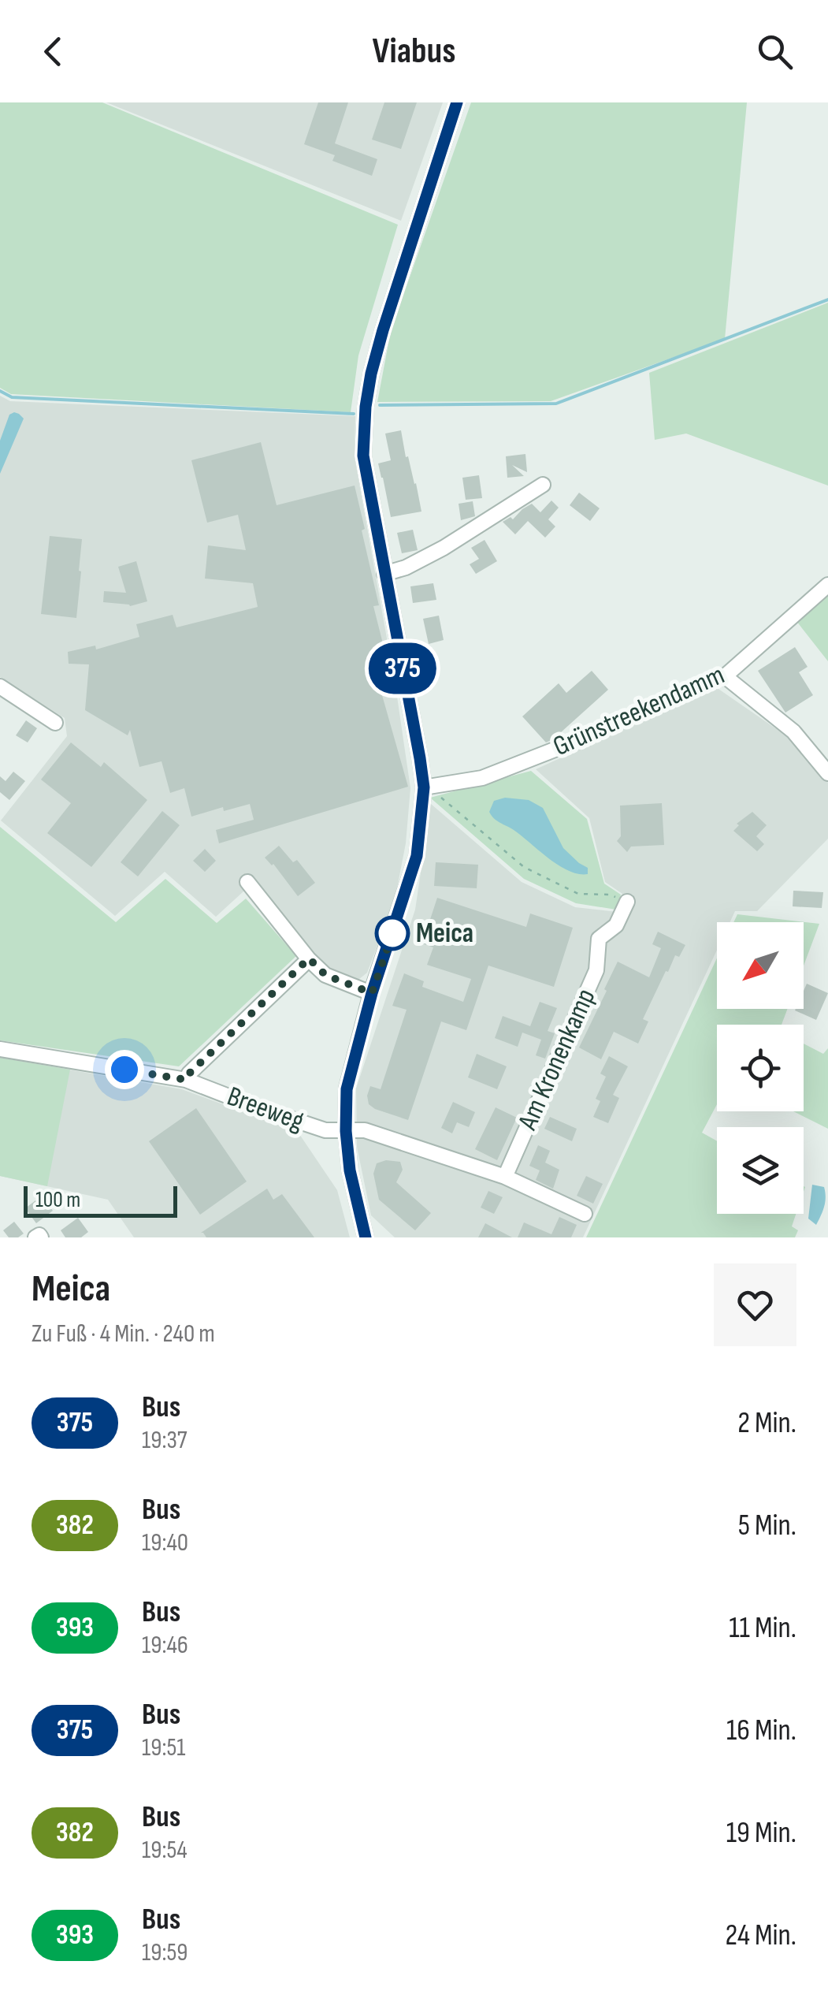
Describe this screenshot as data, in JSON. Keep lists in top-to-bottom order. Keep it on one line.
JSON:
{"streets":{"street":["Grünstreekendamm","Am Kronenkamp","Breeweg"]},"places":["Meica"],"lines":["bus line 375"],"scale_bar":"100 m","north":"bottom left","page":{"header":"Viabus","on_map":"375","scale":"100 m","heading":["Meica","Zu Fuß · 4 Min. · 240 m"],"list":[{"mark":"375","name":"Bus","note":"19:37","value":"2 Min."},{"mark":"382","name":"Bus","note":"19:40","value":"5 Min."},{"mark":"393","name":"Bus","note":"19:46","value":"11 Min."},{"mark":"375","name":"Bus","note":"19:51","value":"16 Min."},{"mark":"382","name":"Bus","note":"19:54","value":"19 Min."},{"mark":"393","name":"Bus","note":"19:59","value":"24 Min."}]}}
